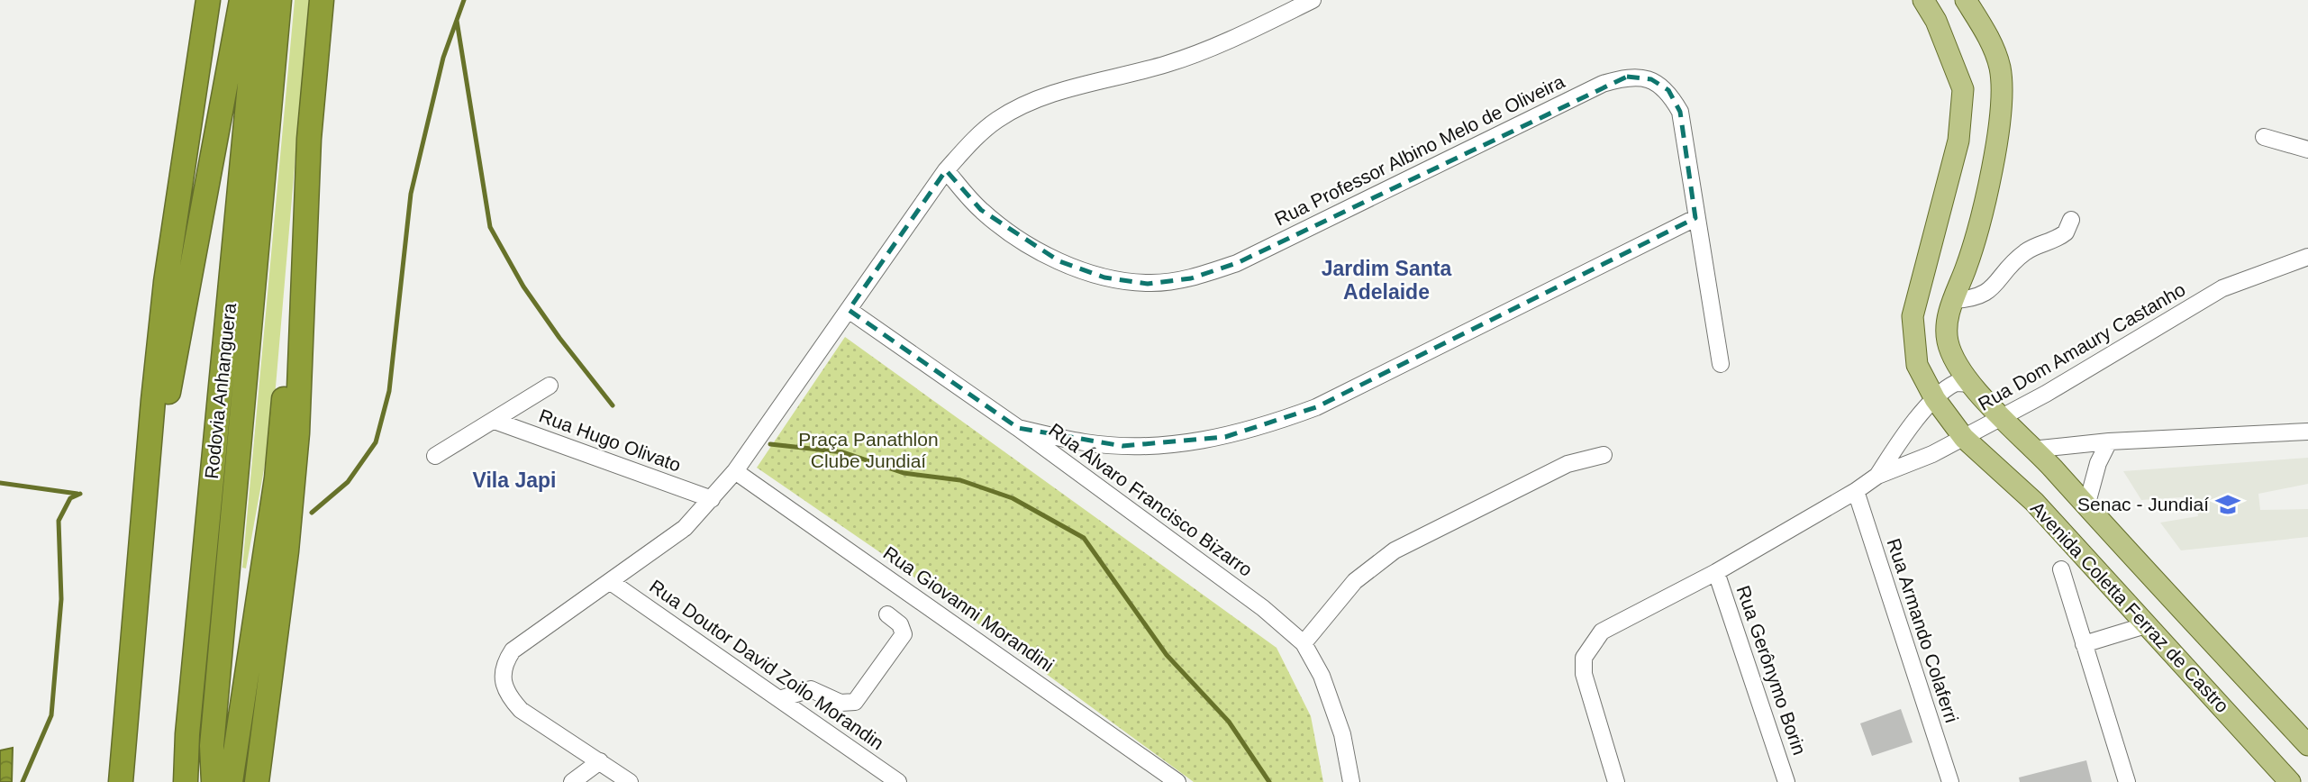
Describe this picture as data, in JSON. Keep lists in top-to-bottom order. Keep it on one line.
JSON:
{"streets":{"highway":["Rodovia Anhanguera"],"main road":["Avenida Coletta Ferraz de Castro"],"street":["Rua Professor Albino Melo de Oliveira","Rua Dom Amaury Castanho","Rua Hugo Olivato","Rua Álvaro Francisco Bizarro","Rua Giovanni Morandini","Rua Armando Colaferri","Rua Doutor David Zoilo Morandin","Rua Gerônymo Borin"]},"crossings":[["Rua Dom Amaury Castanho","Avenida Coletta Ferraz de Castro"],["Rua Dom Amaury Castanho","Rua Armando Colaferri"],["Rua Dom Amaury Castanho","Rua Gerônymo Borin"]],"districts":["Jardim Santa Adelaide","Vila Japi"],"parks":["Praça Panathlon Clube Jundiaí"],"places":{"school or university":["Senac - Jundiaí"]}}
